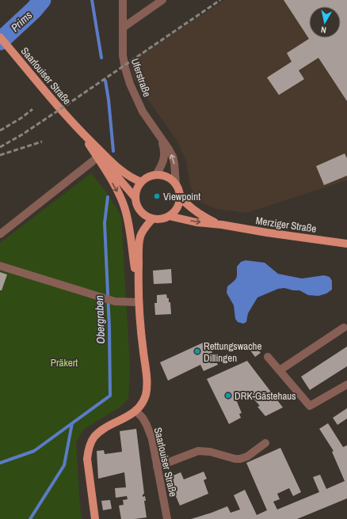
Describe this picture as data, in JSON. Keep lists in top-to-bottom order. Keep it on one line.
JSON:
{"streets":{"main road":["Saarlouiser Straße","Merziger Straße"],"street":["Uferstraße"]},"crossings":[["Saarlouiser Straße","Uferstraße"],["Saarlouiser Straße","Merziger Straße"],["Uferstraße","Merziger Straße"]],"water":["Prims","Obergraben"],"parks":["Präkert"],"places":["Viewpoint","Rettungswache Dillingen","DRK-Gästehaus"],"north":"bottom"}
